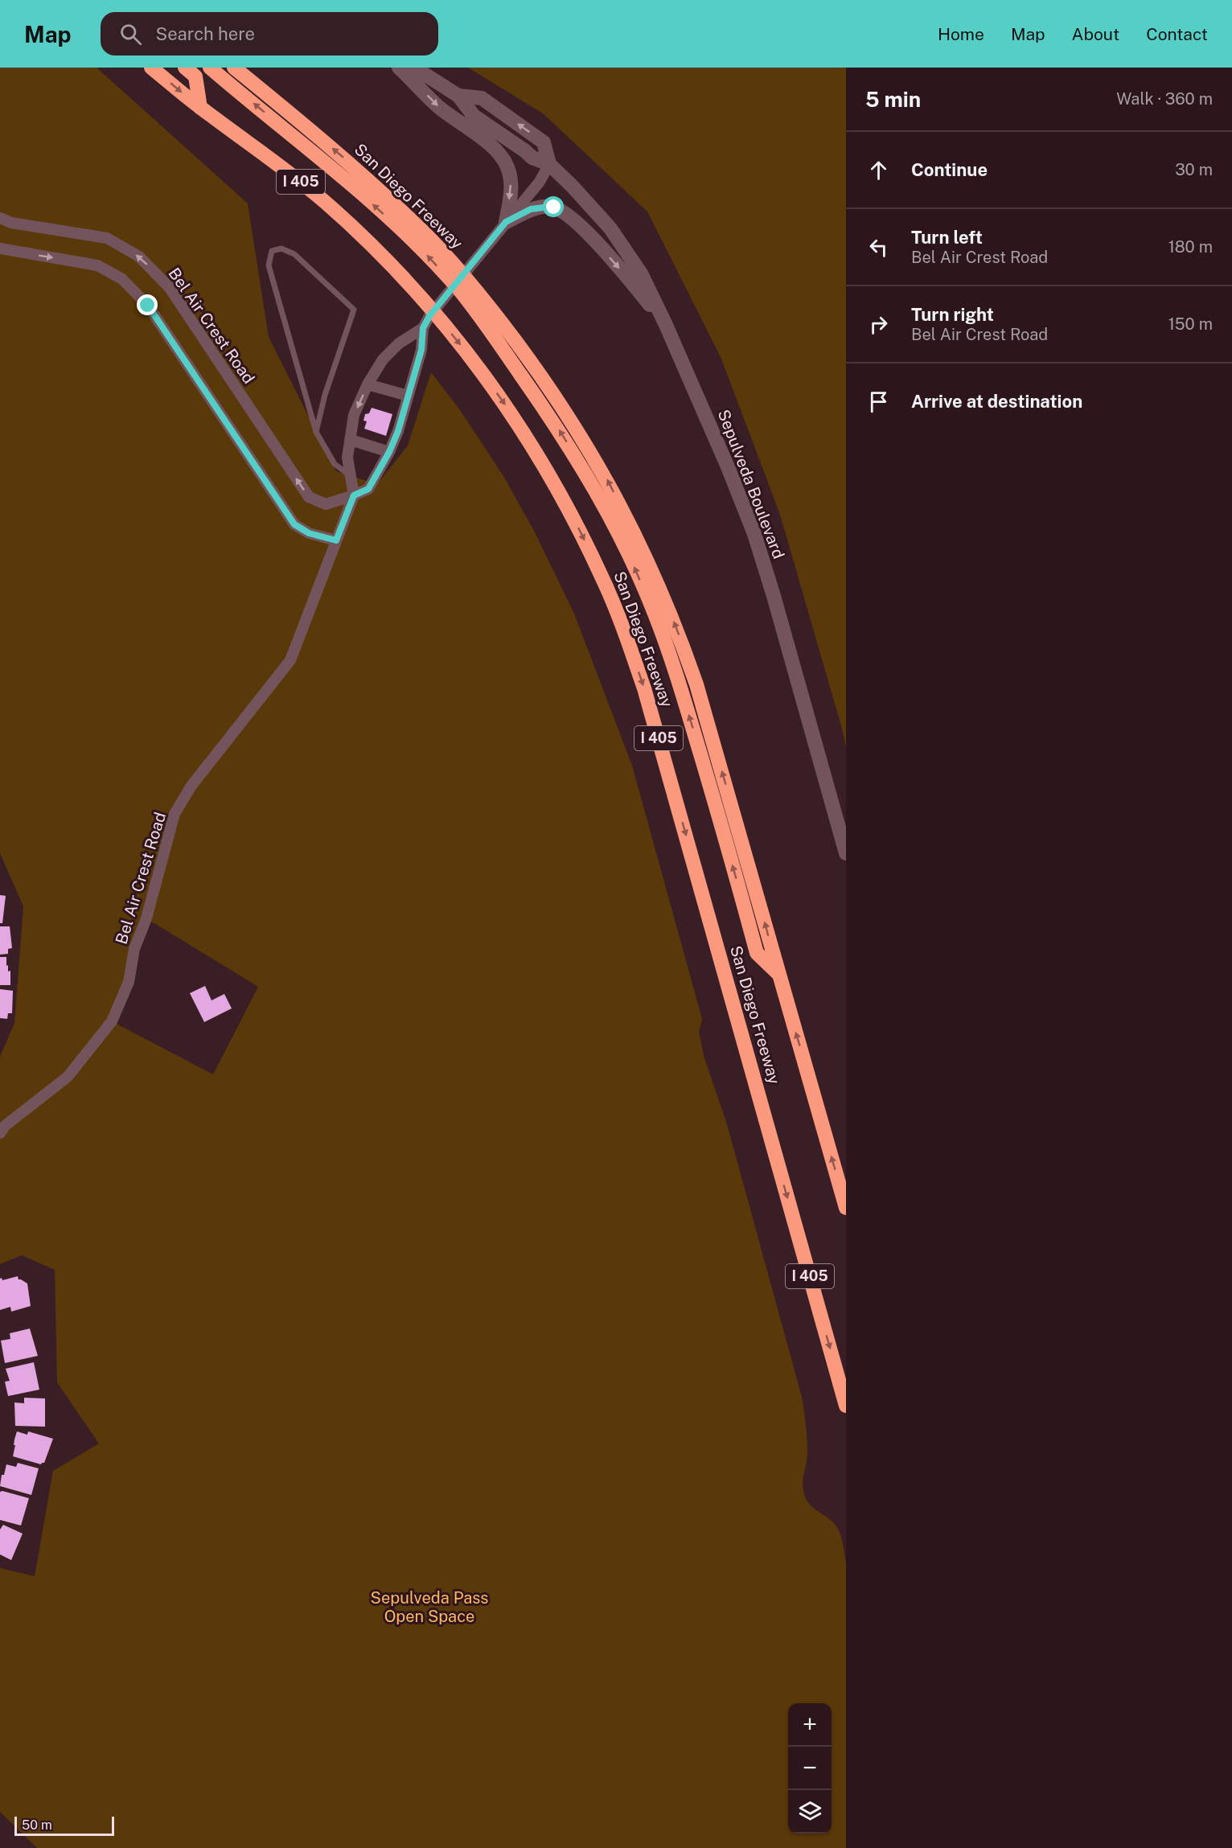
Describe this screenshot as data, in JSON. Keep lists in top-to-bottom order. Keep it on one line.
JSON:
{"streets":{"highway":["I 405","San Diego Freeway"],"main road":["Sepulveda Boulevard"],"street":["Bel Air Crest Road"]},"crossings":[["Bel Air Crest Road","Sepulveda Boulevard"]],"parks":["Sepulveda Pass Open Space"],"scale_bar":"50 m","page":{"header":"Map","search":"Search here","nav":["Home","Map","About","Contact"],"heading":["5 min","Walk · 360 m"],"list":[["Continue","30 m"],["Turn left","Bel Air Crest Road","180 m"],["Turn right","Bel Air Crest Road","150 m"],"Arrive at destination"],"map_buttons":["+","−"],"scale":"50 m"}}
